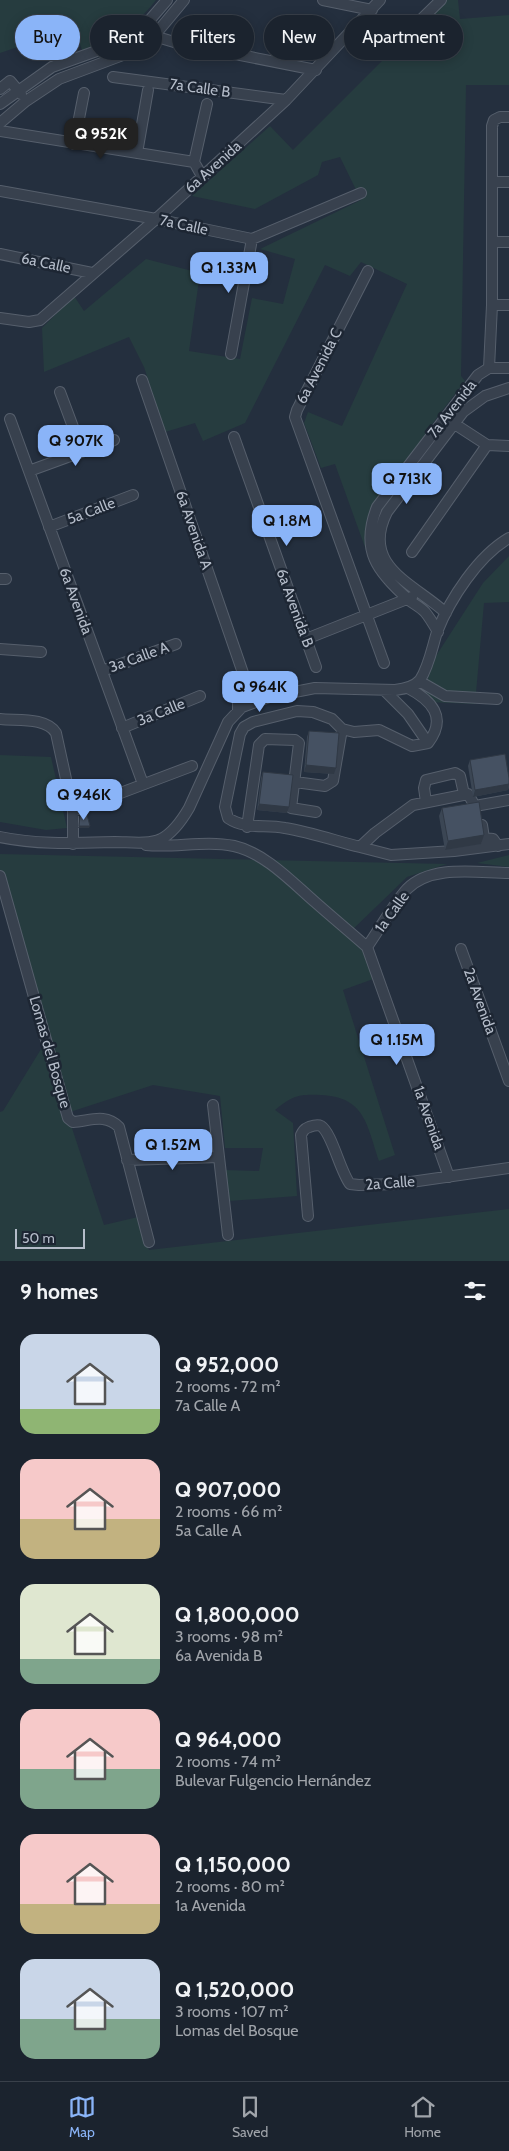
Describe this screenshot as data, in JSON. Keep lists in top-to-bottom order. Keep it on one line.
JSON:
{"streets":{"street":["7a Calle B","6a Avenida","7a Calle","6a Calle","6a Avenida C","7a Avenida","5a Calle","6a Avenida A","6a Avenida B","3a Calle A","3a Calle","1a Calle","2a Avenida","Lomas del Bosque","1a Avenida","2a Calle"]},"crossings":[["7a Calle B","6a Avenida"],["6a Avenida","7a Calle"],["6a Avenida","6a Calle"],["6a Avenida","5a Calle"],["6a Avenida","3a Calle A"],["6a Avenida","3a Calle"],["1a Calle","1a Avenida"],["1a Avenida","2a Calle"]],"scale_bar":"50 m","page":{"chip":["Buy","Rent","Filters","New","Apartment"],"price":["Q 952K","Q 1.33M","Q 907K","Q 713K","Q 1.8M","Q 964K","Q 946K","Q 1.15M","Q 1.52M"],"scale":"50 m","heading":"9 homes","list":[{"name":"Q 952,000","note":"2 rooms · 72 m² · 7a Calle A"},{"name":"Q 907,000","note":"2 rooms · 66 m² · 5a Calle A"},{"name":"Q 1,800,000","note":"3 rooms · 98 m² · 6a Avenida B"},{"name":"Q 964,000","note":"2 rooms · 74 m² · Bulevar Fulgencio Hernández"},{"name":"Q 1,150,000","note":"2 rooms · 80 m² · 1a Avenida"},{"name":"Q 1,520,000","note":"3 rooms · 107 m² · Lomas del Bosque"}],"tabs":["Map","Saved","Home"]}}
